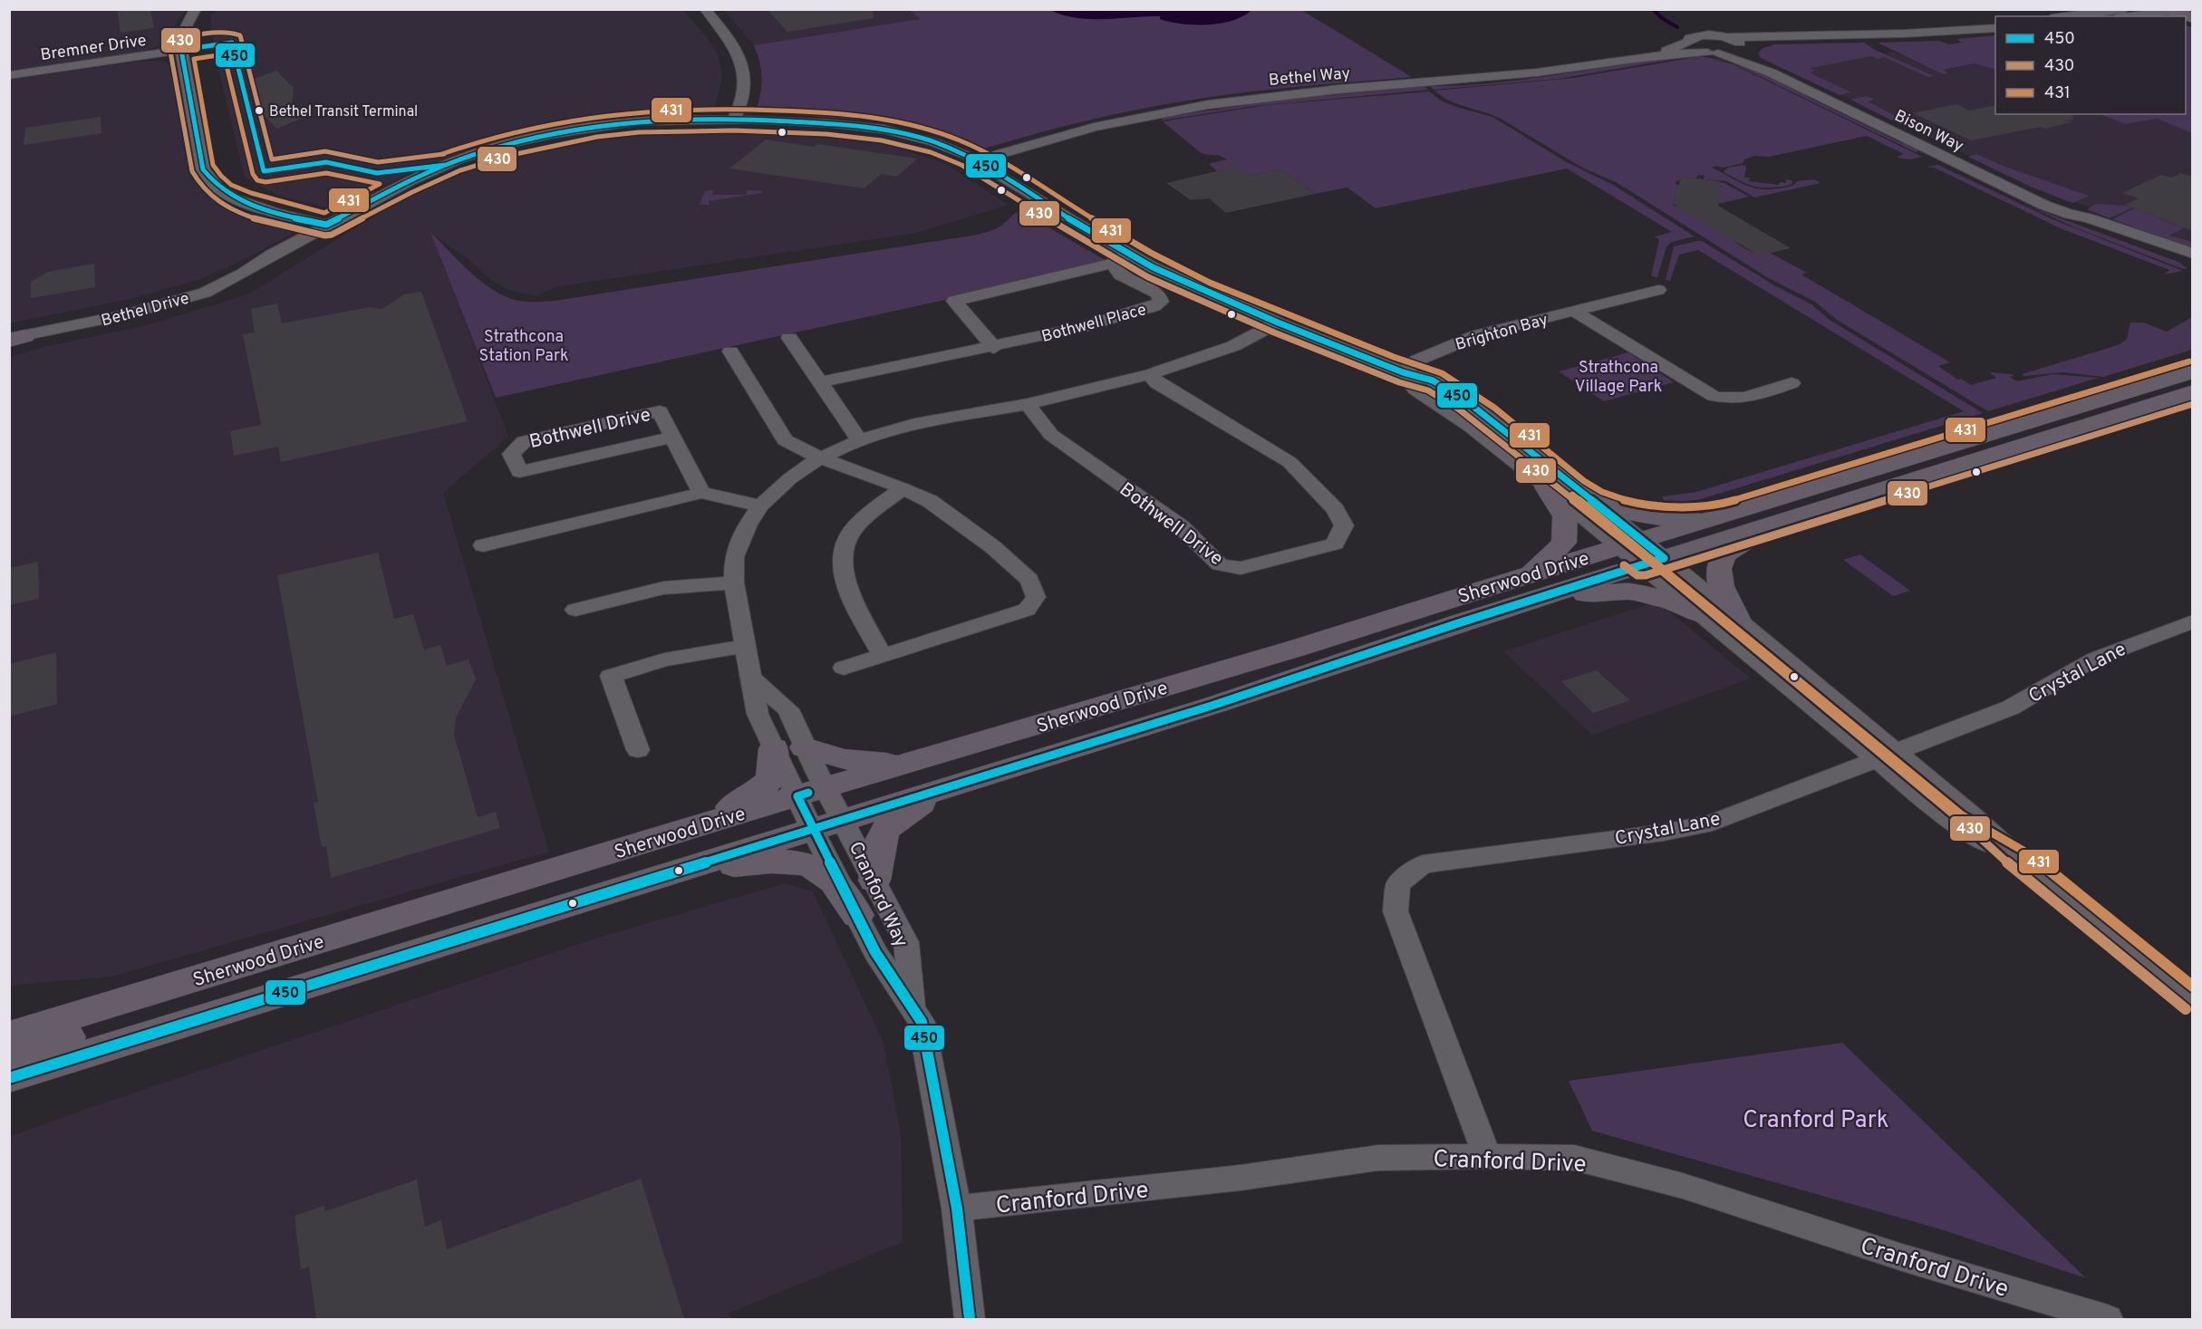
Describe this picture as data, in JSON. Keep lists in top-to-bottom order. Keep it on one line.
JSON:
{"streets":{"main road":["Sherwood Drive"],"street":["Bremner Drive","Bethel Way","Bison Way","Bethel Drive","Bothwell Place","Brighton Bay","Bothwell Drive","Crystal Lane","Cranford Way","Cranford Drive"]},"crossings":[["Bethel Way","Bison Way"],["Bethel Way","Bethel Drive"],["Bethel Drive","Brighton Bay"],["Bethel Drive","Sherwood Drive"],["Sherwood Drive","Cranford Way"],["Crystal Lane","Cranford Drive"],["Cranford Way","Cranford Drive"]],"parks":["Strathcona Station Park","Strathcona Village Park","Cranford Park"],"places":["Bethel Transit Terminal"],"lines":["transit line 430","transit line 450","transit line 431"],"legend":["450","430","431"]}
